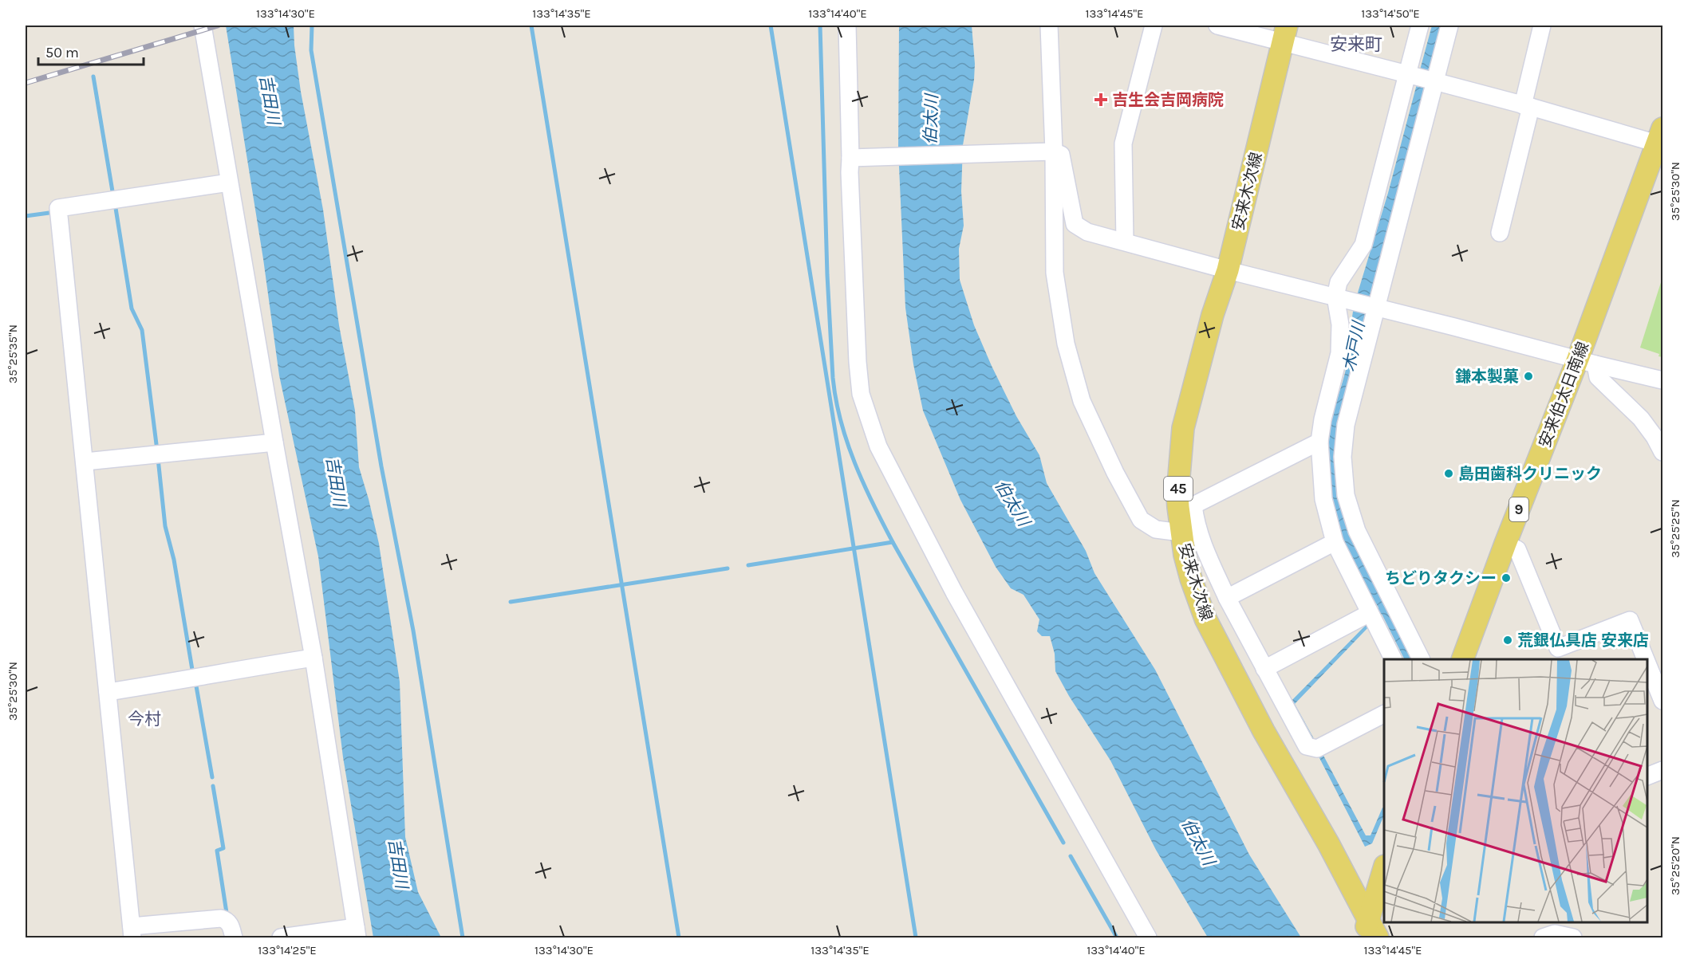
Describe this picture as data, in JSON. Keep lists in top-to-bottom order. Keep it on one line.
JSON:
{"streets":{"main road":["安来木次線","安来伯太日南線","45","9"]},"districts":["安来町","今村"],"water":["吉田川","伯太川","木戸川"],"places":{"health":["吉生会吉岡病院"],"other":["鎌本製菓","島田歯科クリニック","ちどりタクシー","荒銀仏具店 安来店"]},"scale_bar":"50 m","coordinates":["133°14'30\"E","133°14'35\"E","133°14'40\"E","133°14'45\"E","133°14'50\"E","35°25'30\"N","35°25'35\"N","35°25'25\"N","35°25'20\"N","133°14'25\"E"]}
